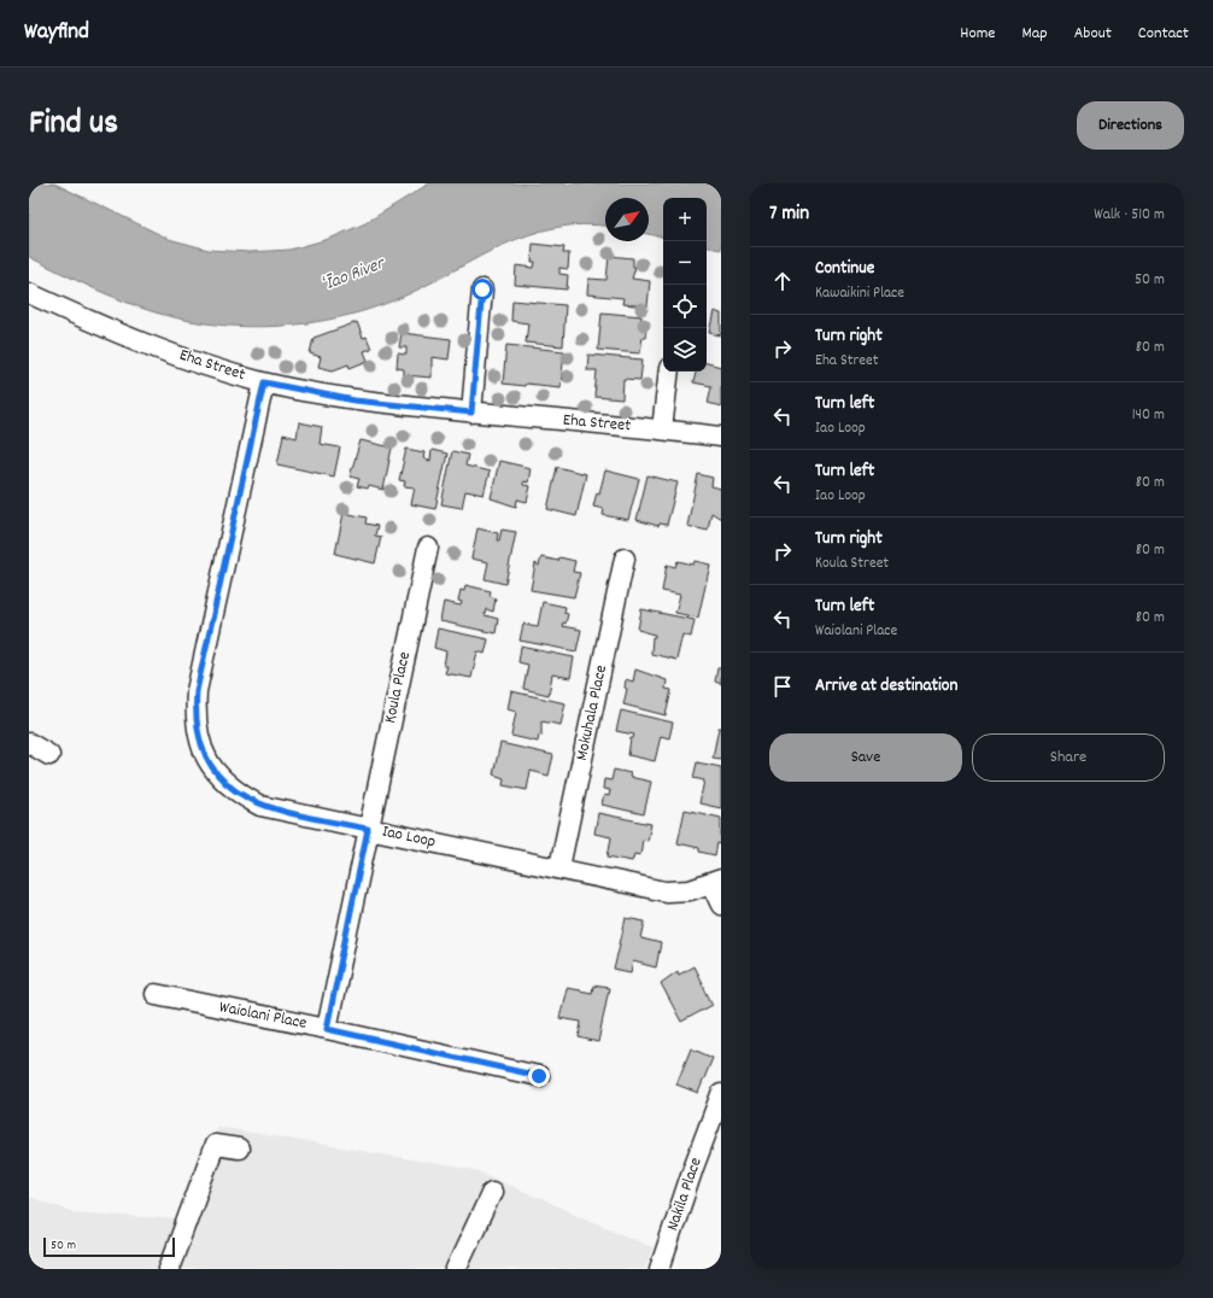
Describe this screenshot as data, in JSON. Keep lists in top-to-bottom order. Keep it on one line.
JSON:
{"streets":{"street":["Eha Street","Koula Place","Mokuhala Place","Iao Loop","Waiolani Place","Nakila Place"]},"crossings":[["Eha Street","Iao Loop"],["Koula Place","Iao Loop"],["Koula Place","Waiolani Place"],["Mokuhala Place","Iao Loop"]],"water":["ʻĪao River"],"scale_bar":"50 m","north":"top right","page":{"header":"Wayfind","nav":["Home","Map","About","Contact"],"title":"Find us","buttons":["Directions",["Save","Share"]],"heading":["7 min","Walk · 510 m"],"map_buttons":["+","−"],"list":[["Continue","Kawaikini Place","50 m"],["Turn right","Eha Street","80 m"],["Turn left","Iao Loop","140 m"],["Turn left","Iao Loop","80 m"],["Turn right","Koula Street","80 m"],["Turn left","Waiolani Place","80 m"],"Arrive at destination"],"scale":"50 m"}}
